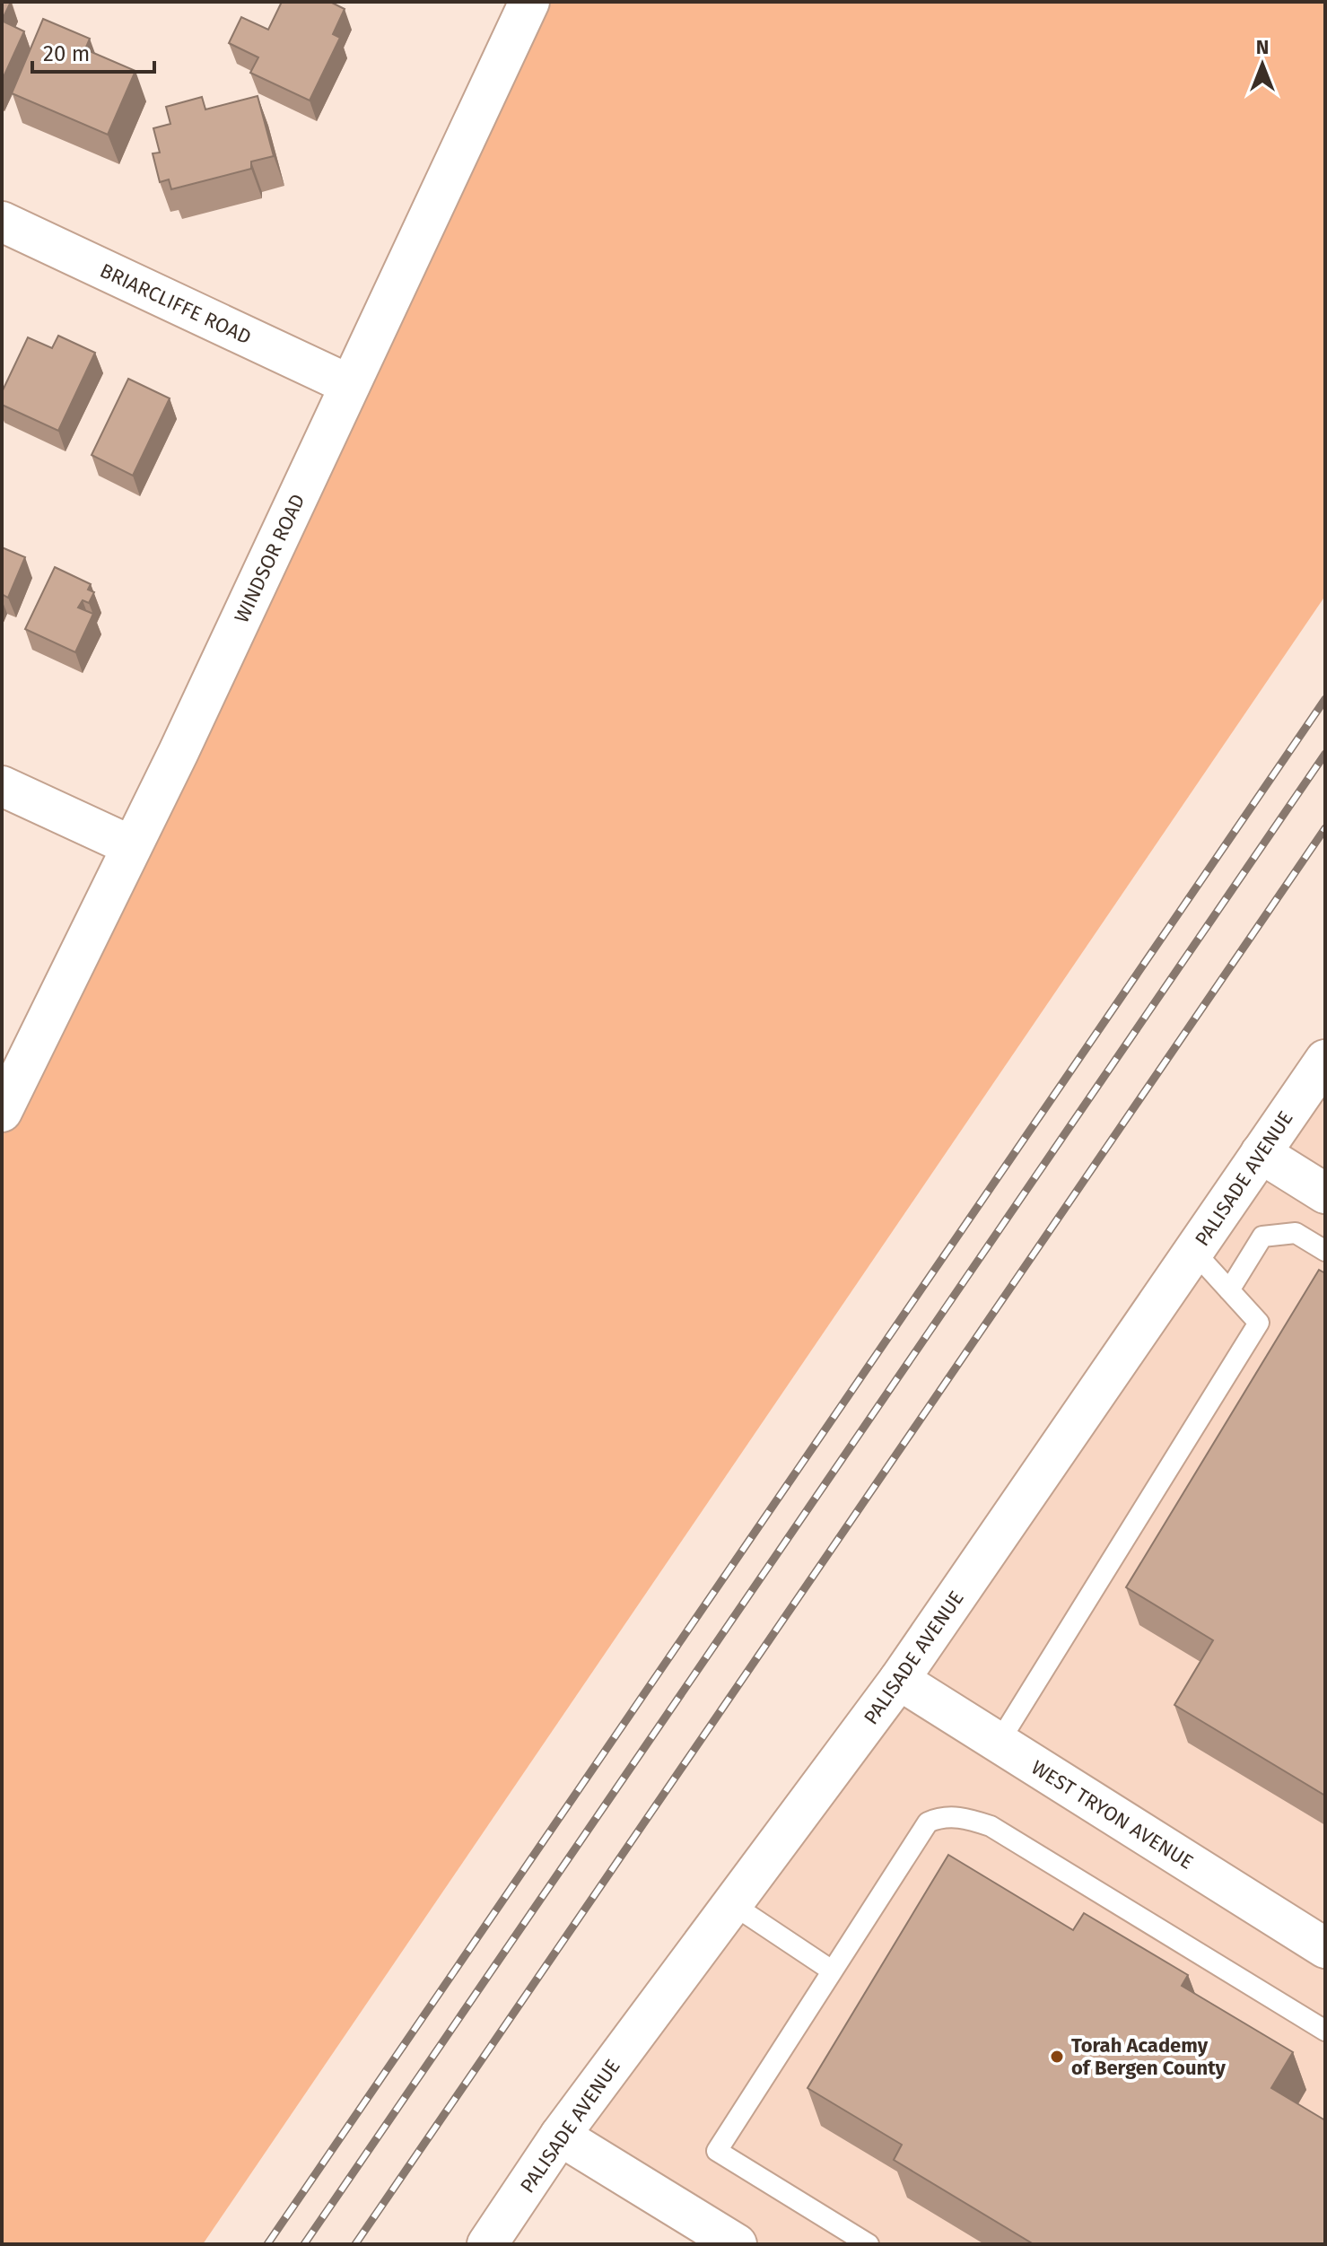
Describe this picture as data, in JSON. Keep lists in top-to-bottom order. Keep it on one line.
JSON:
{"streets":{"street":["BRIARCLIFFE ROAD","WINDSOR ROAD","PALISADE AVENUE","WEST TRYON AVENUE"]},"crossings":[["BRIARCLIFFE ROAD","WINDSOR ROAD"],["PALISADE AVENUE","WEST TRYON AVENUE"]],"places":["Torah Academy of Bergen County"],"scale_bar":"20 m","north":"top"}
